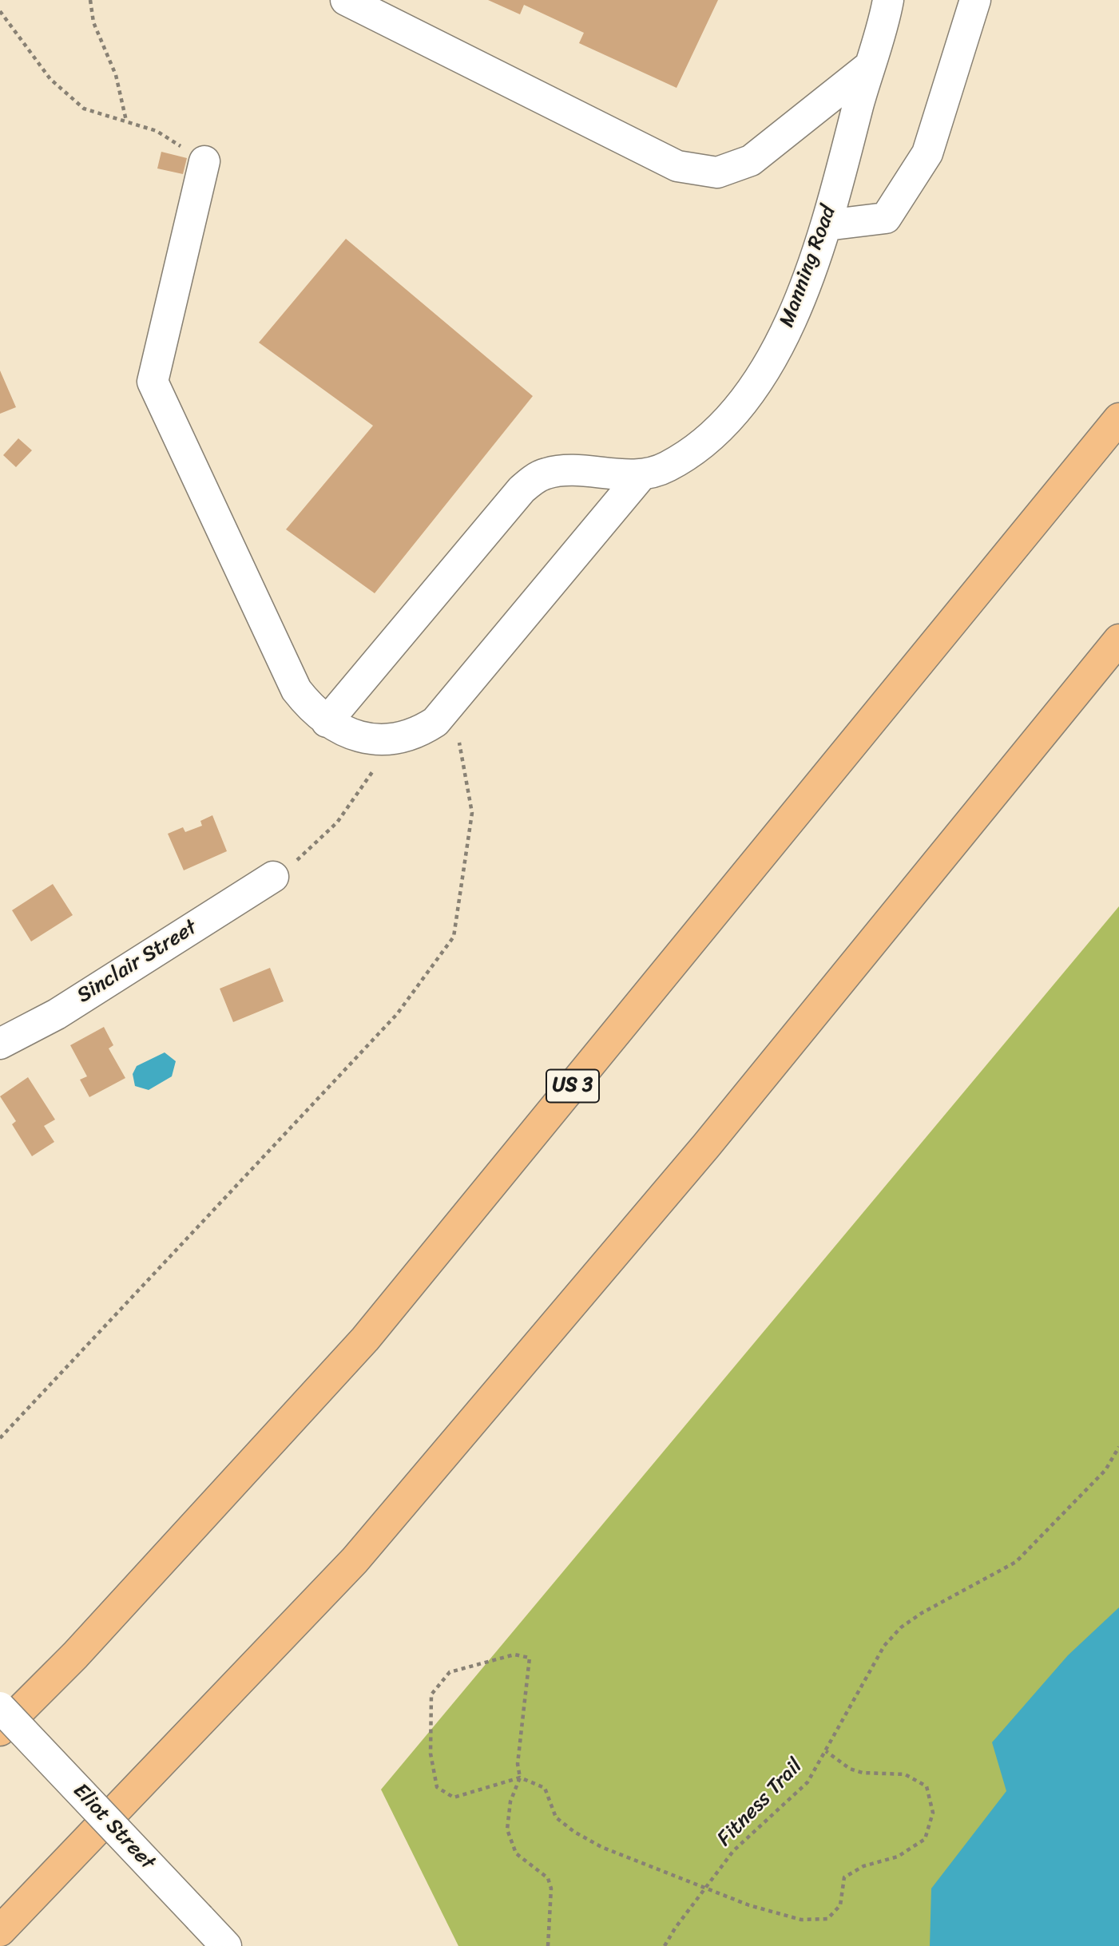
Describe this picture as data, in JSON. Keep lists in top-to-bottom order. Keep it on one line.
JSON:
{"streets":{"highway":["US 3"],"street":["Manning Road","Sinclair Street","Eliot Street"],"path":["Fitness Trail"]}}
